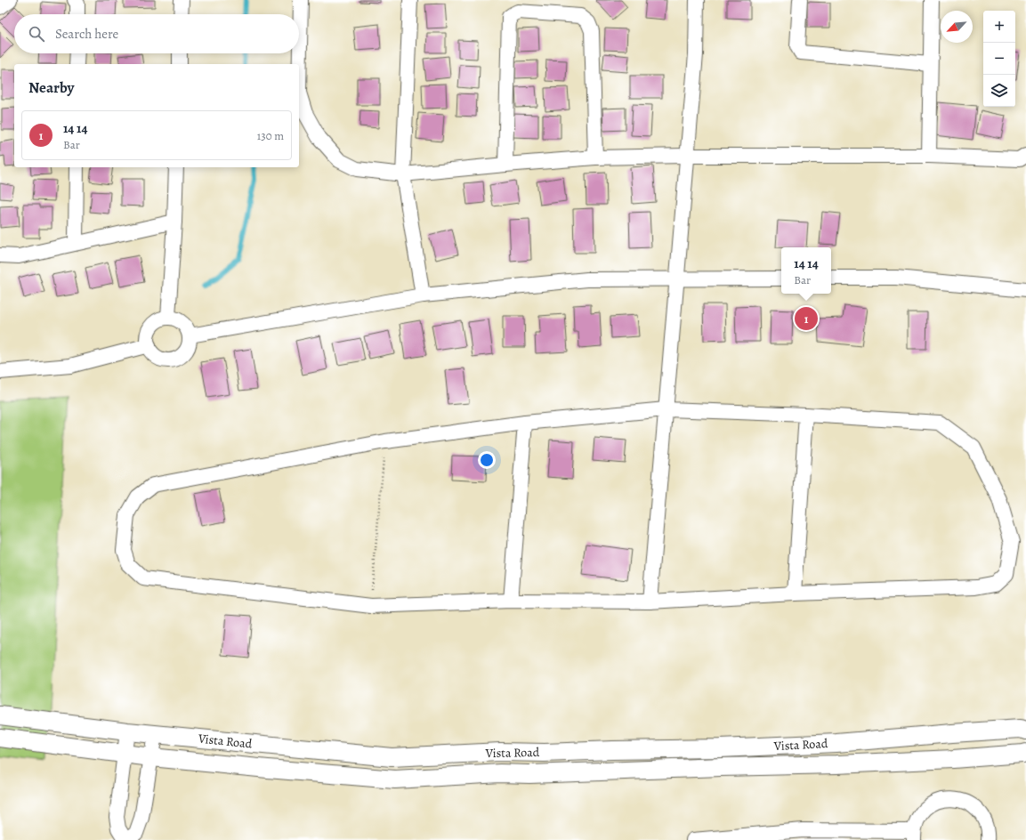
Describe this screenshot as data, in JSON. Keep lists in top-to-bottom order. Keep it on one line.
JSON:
{"streets":{"street":["Vista Road"]},"north":"bottom left","page":{"map_buttons":["+","−"],"search":"Search here","heading":"Nearby","list":[{"mark":"1","name":"14 14","note":"Bar","value":"130 m"}],"popup":["14 14","Bar"],"pins":"1"}}
